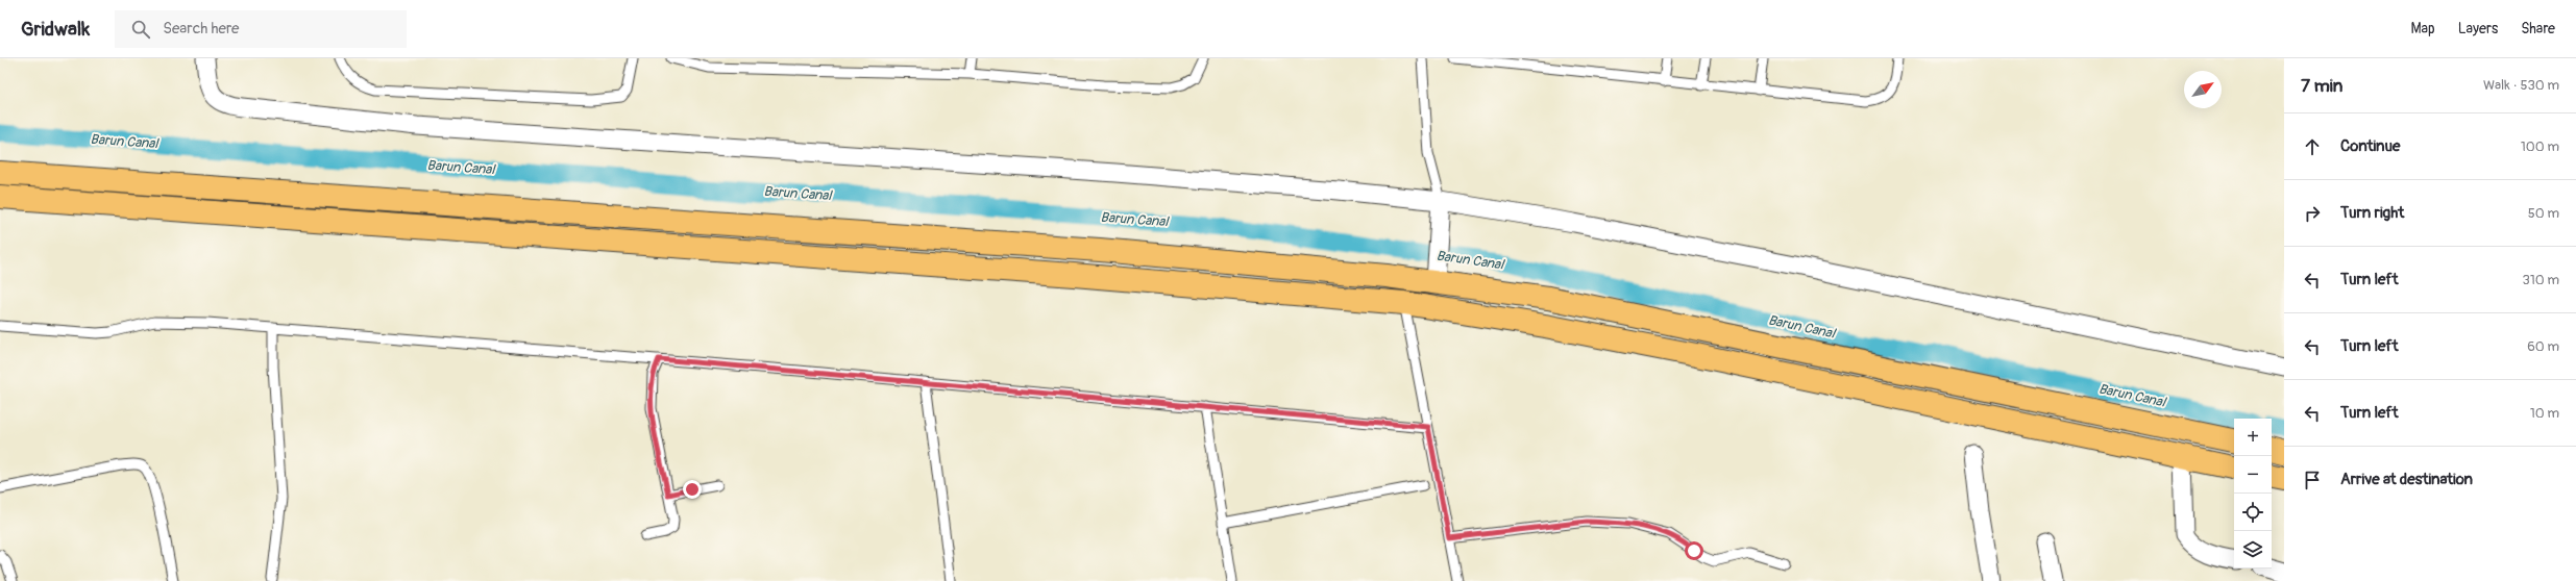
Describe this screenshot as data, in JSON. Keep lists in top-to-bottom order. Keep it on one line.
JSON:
{"water":["Barun Canal"],"north":"top right","page":{"header":"Gridwalk","search":"Search here","nav":["Map","Layers","Share"],"heading":["7 min","Walk · 530 m"],"list":[["Continue","100 m"],["Turn right","50 m"],["Turn left","310 m"],["Turn left","60 m"],["Turn left","10 m"],"Arrive at destination"],"map_buttons":["+","−"]}}
